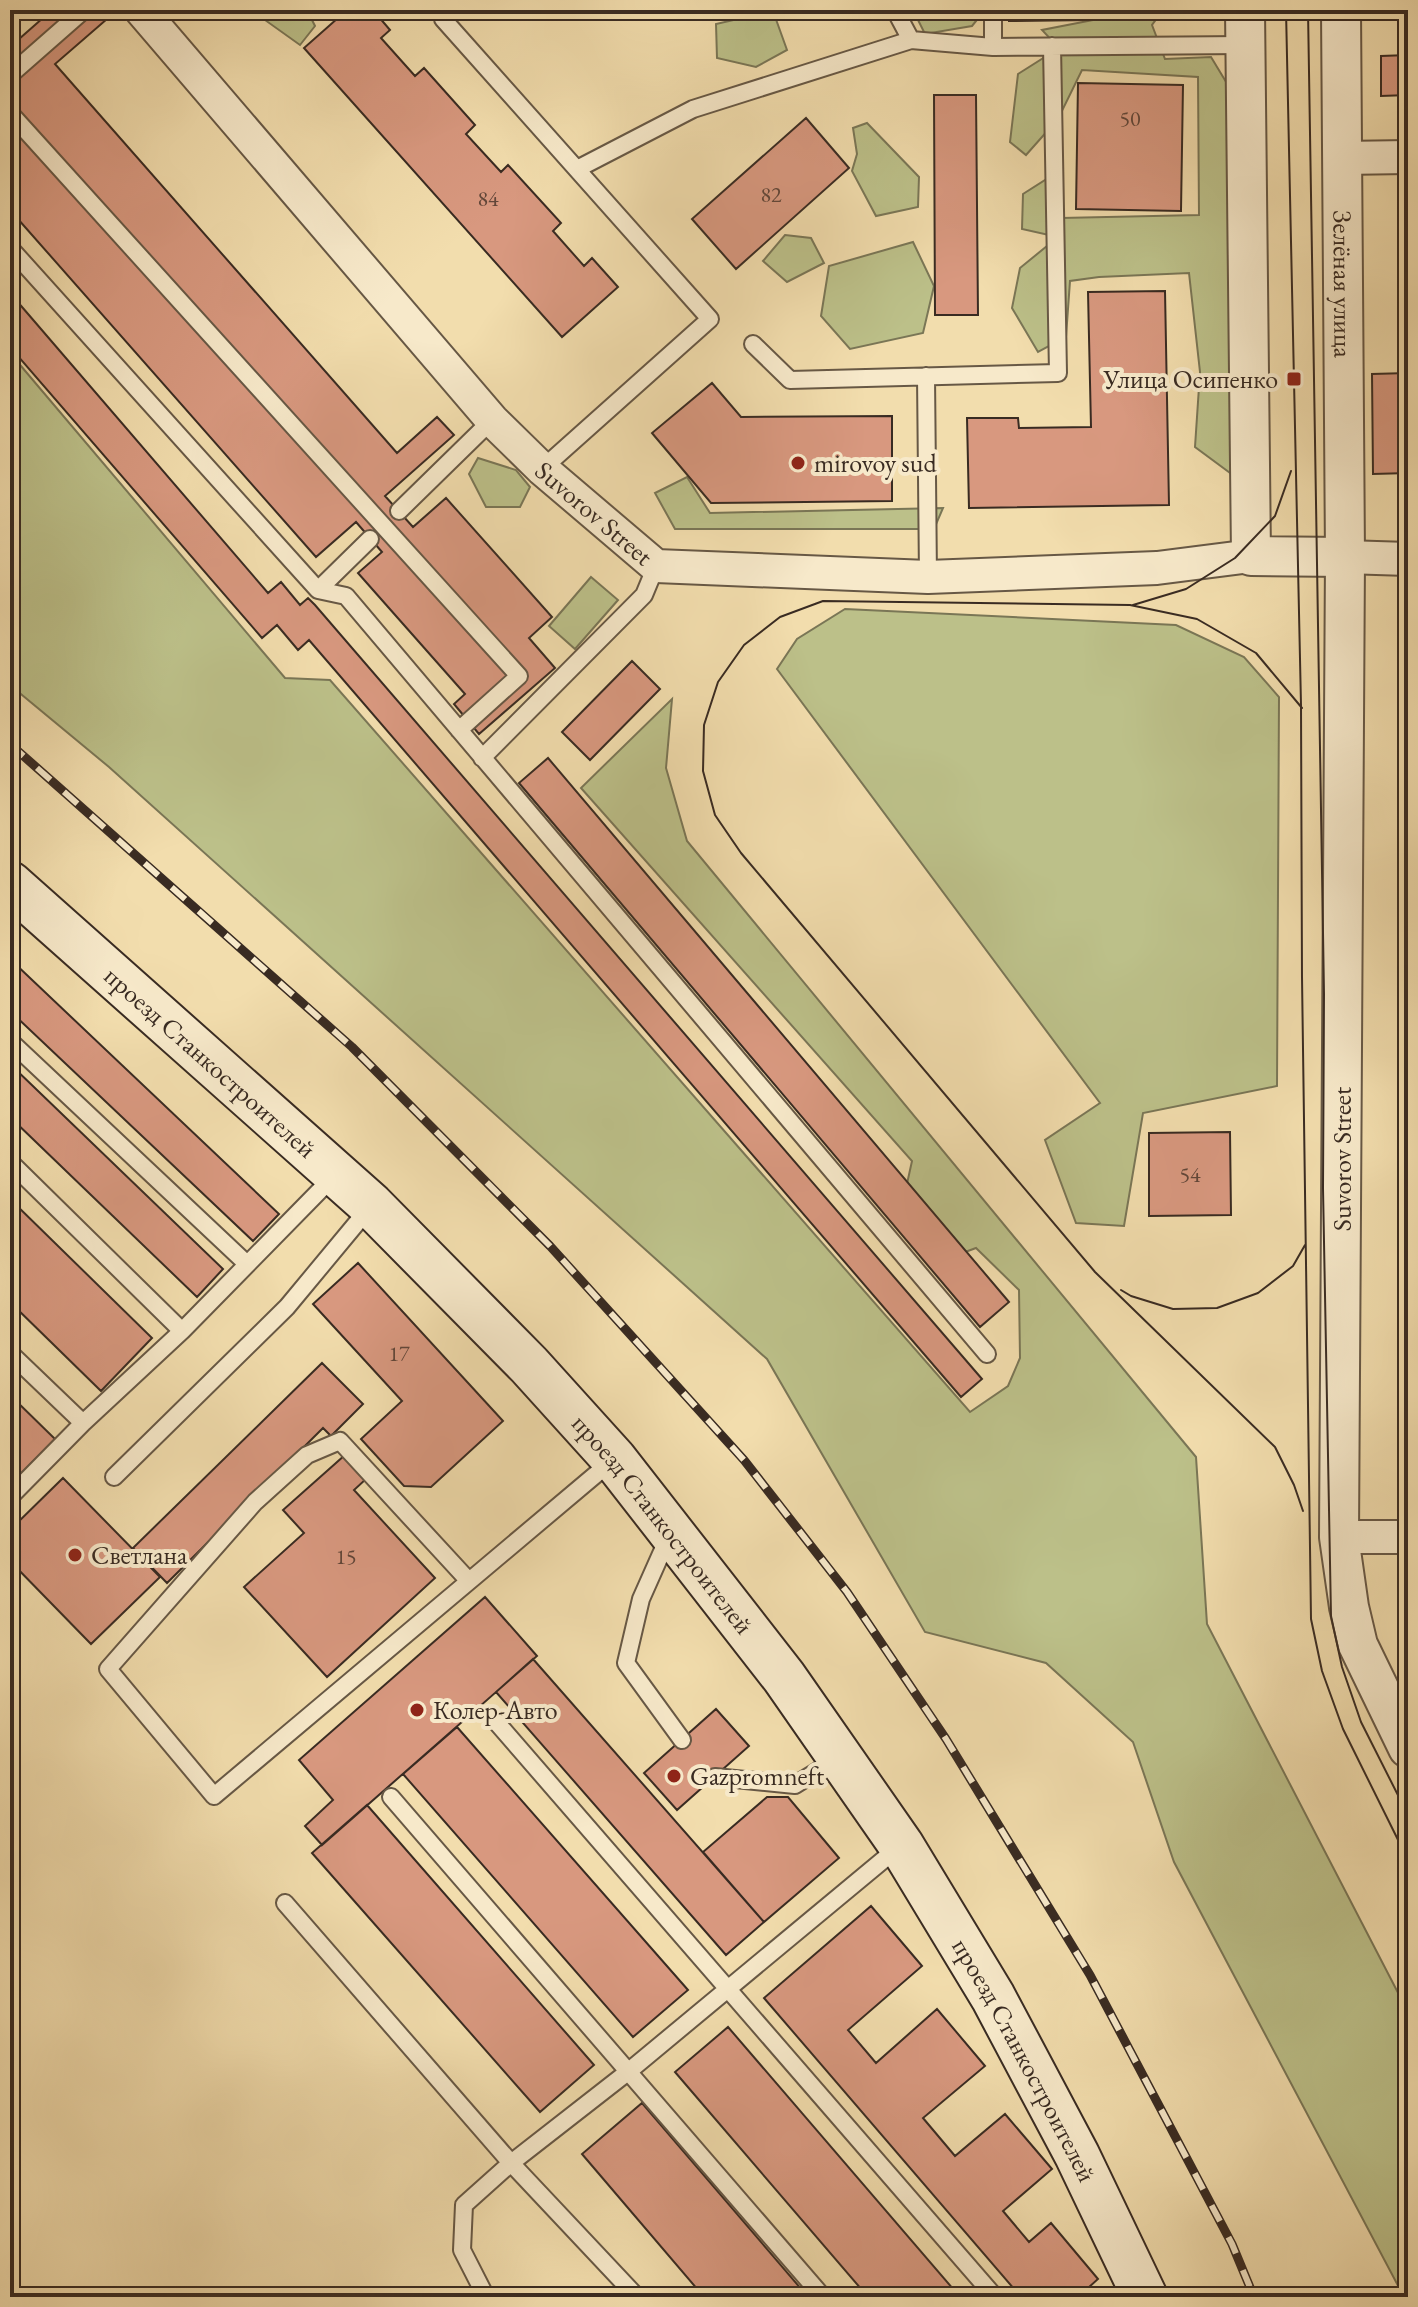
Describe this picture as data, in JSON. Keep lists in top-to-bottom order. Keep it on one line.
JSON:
{"streets":{"main road":["проезд Станкостроителей"],"street":["Зелёная улица","Suvorov Street"]},"crossings":[["Зелёная улица","Suvorov Street"]],"places":{"transit":["Улица Осипенко"],"other":["mirovoy sud","Светлана","Колер-Авто","Gazpromneft"]},"house_numbers":["50","82","84","54","17","15"]}
